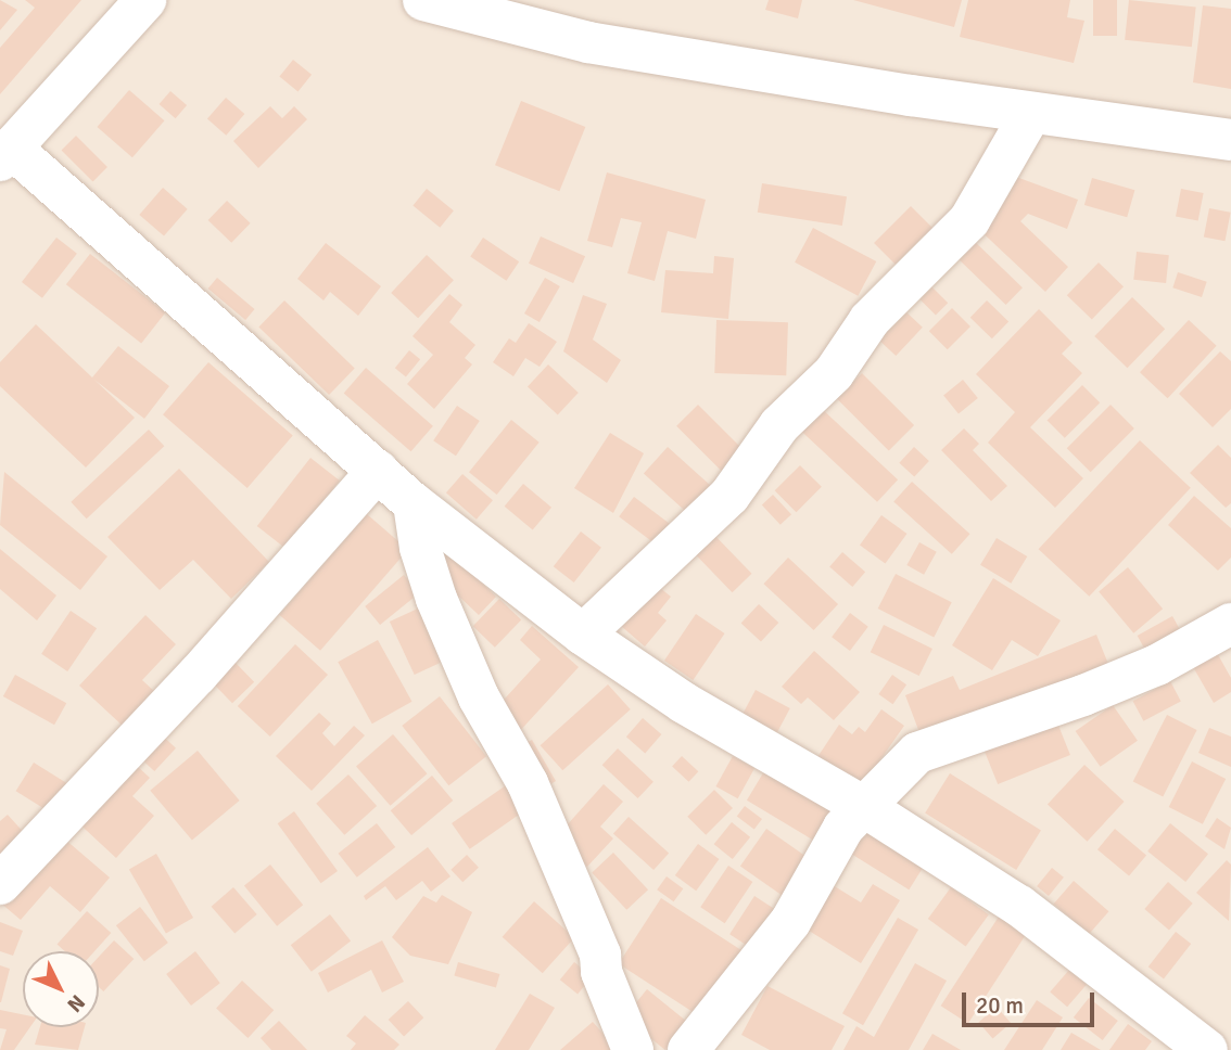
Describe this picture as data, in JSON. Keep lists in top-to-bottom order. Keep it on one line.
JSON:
{"scale_bar":"20 m","north":"bottom right"}
